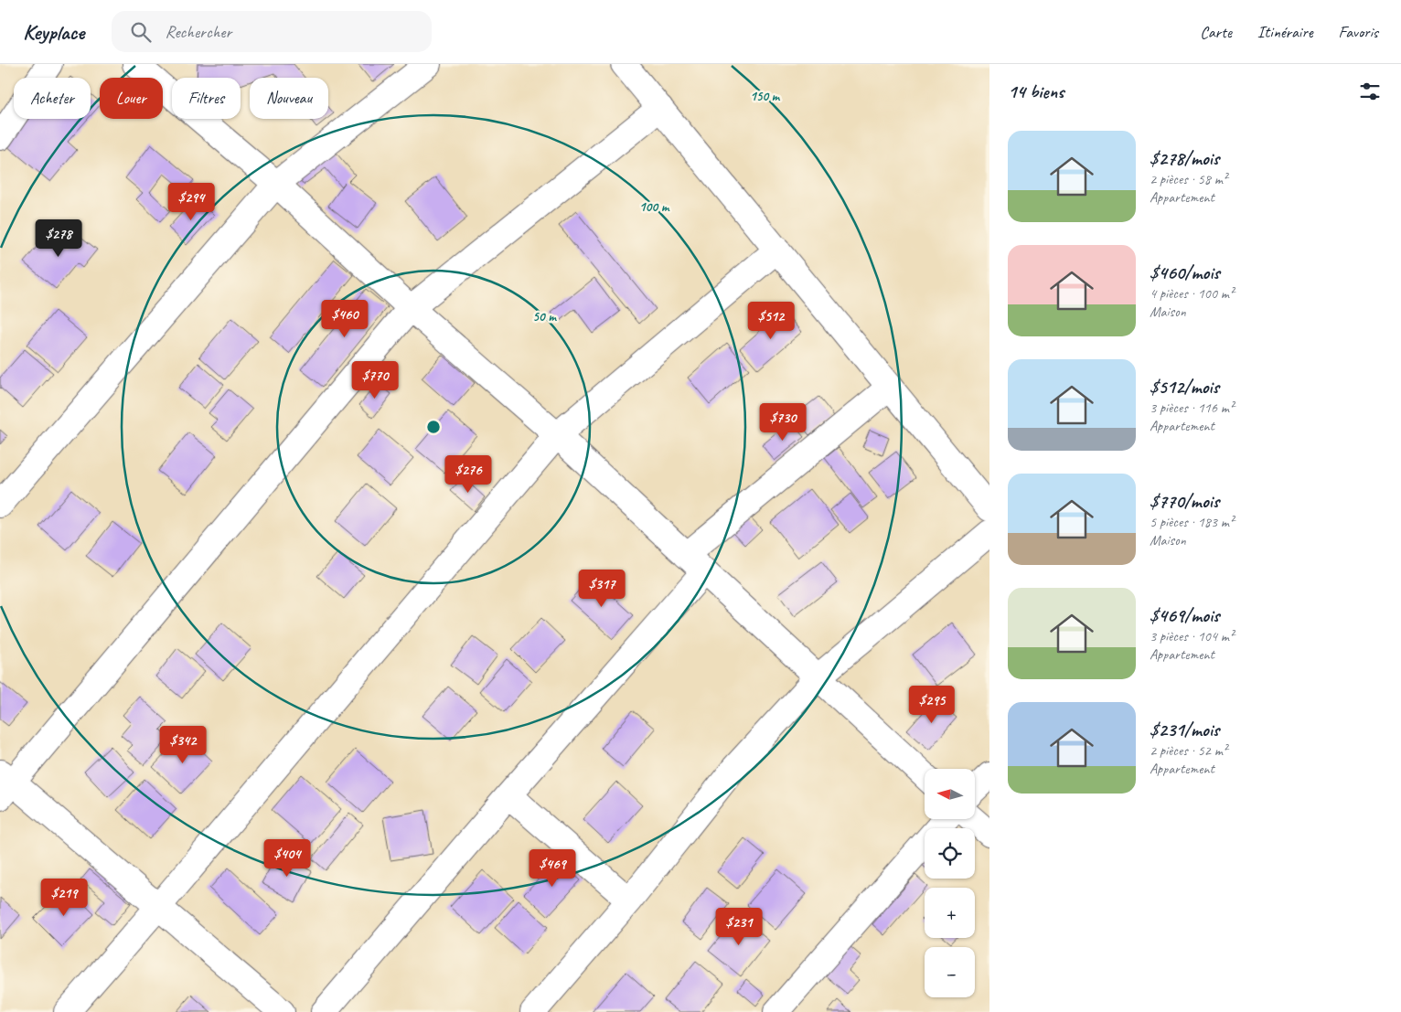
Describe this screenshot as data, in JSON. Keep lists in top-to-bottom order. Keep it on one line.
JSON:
{"north":"left","page":{"header":"Keyplace","search":"Rechercher","nav":["Carte","Itinéraire","Favoris"],"heading":"14 biens","chip":["Acheter","Louer","Filtres","Nouveau"],"list":[{"name":"$278/mois","note":"2 pièces · 58 m² · Appartement"},{"name":"$460/mois","note":"4 pièces · 100 m² · Maison"},{"name":"$512/mois","note":"3 pièces · 116 m² · Appartement"},{"name":"$770/mois","note":"5 pièces · 183 m² · Maison"},{"name":"$469/mois","note":"3 pièces · 104 m² · Appartement"},{"name":"$231/mois","note":"2 pièces · 52 m² · Appartement"}],"price":["$294","$278","$460","$512","$770","$730","$276","$317","$295","$342","$404","$469","$219","$231"],"map_buttons":["+","−"]},"rings":["150 m","100 m","50 m"]}
